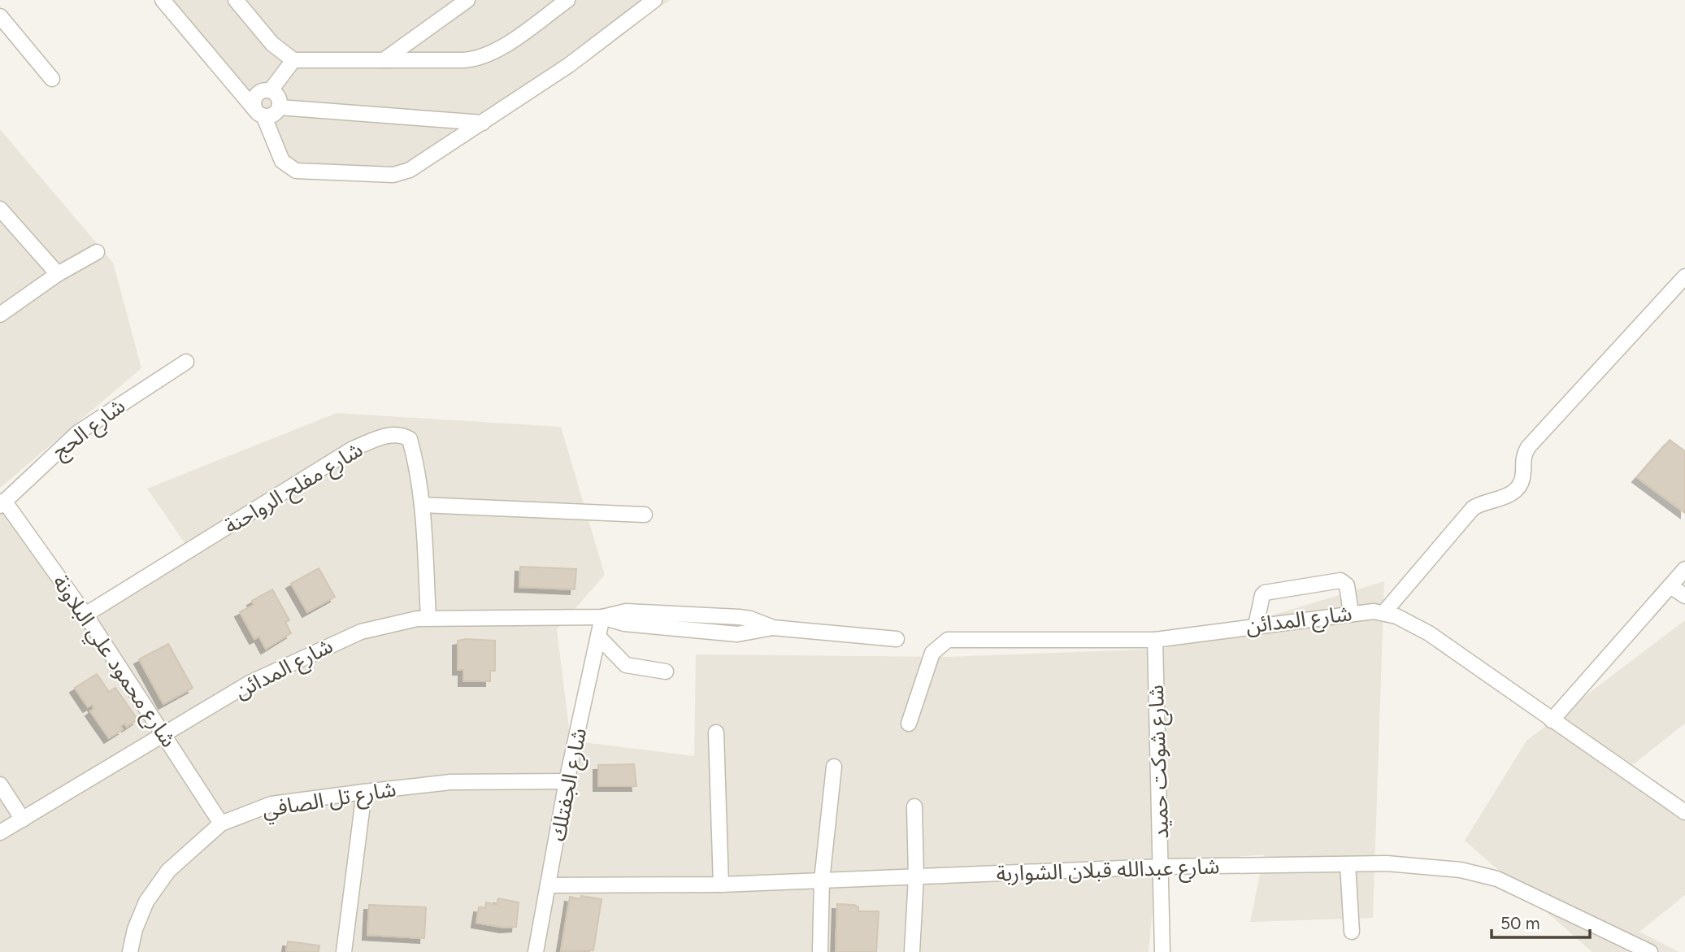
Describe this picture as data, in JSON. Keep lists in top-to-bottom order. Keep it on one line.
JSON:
{"streets":{"street":["شارع الحج","شارع مفلح الرواحنة","شارع المدائن","شارع محمود علي البلاونة","شارع شوكت حميد","شارع الجفتلك","شارع تل الصافي","شارع عبدالله قبلان الشواربة"]},"crossings":[["شارع الحج","شارع محمود علي البلاونة"],["شارع مفلح الرواحنة","شارع المدائن"],["شارع مفلح الرواحنة","شارع محمود علي البلاونة"],["شارع المدائن","شارع محمود علي البلاونة"],["شارع المدائن","شارع شوكت حميد"],["شارع المدائن","شارع الجفتلك"],["شارع محمود علي البلاونة","شارع تل الصافي"],["شارع شوكت حميد","شارع عبدالله قبلان الشواربة"],["شارع الجفتلك","شارع تل الصافي"],["شارع الجفتلك","شارع عبدالله قبلان الشواربة"]],"scale_bar":"50 m"}
